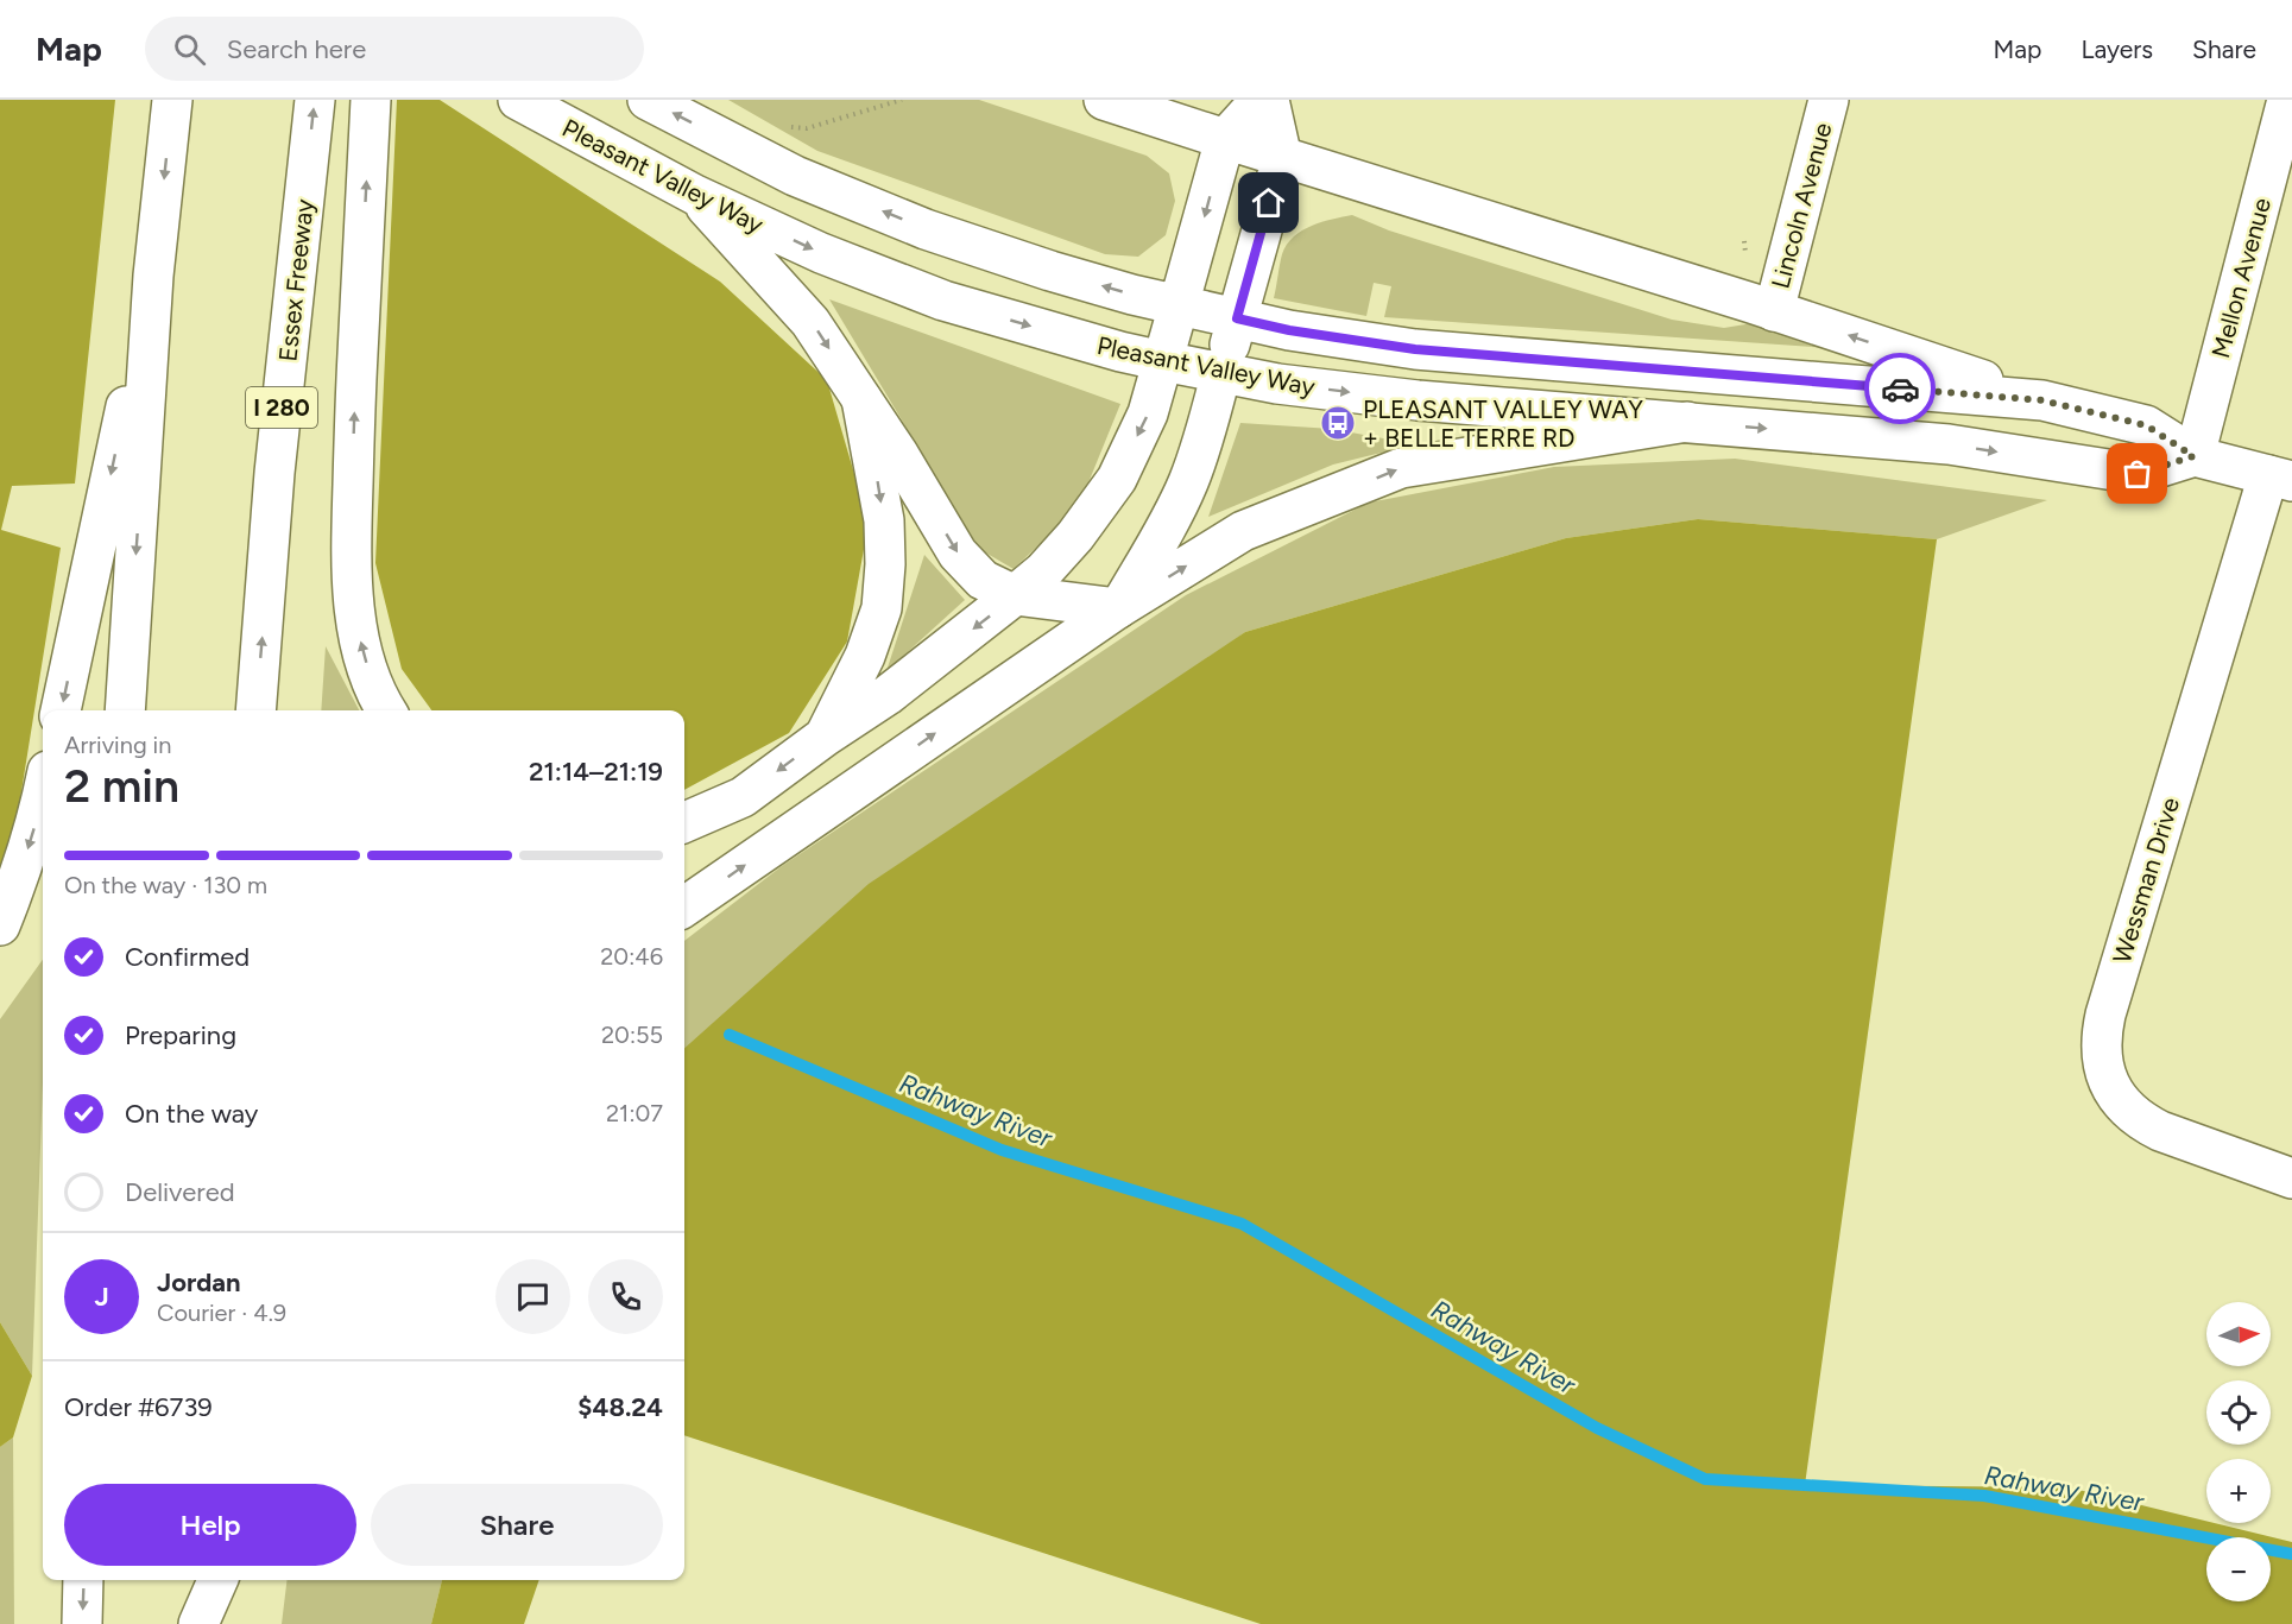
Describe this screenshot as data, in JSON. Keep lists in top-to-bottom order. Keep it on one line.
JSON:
{"streets":{"main road":["Pleasant Valley Way","Lincoln Avenue","Mellon Avenue","Essex Freeway","I 280","Wessman Drive"]},"crossings":[["Pleasant Valley Way","Mellon Avenue"],["Pleasant Valley Way","Wessman Drive"]],"water":["Rahway River"],"places":{"bus stop":["PLEASANT VALLEY WAY + BELLE TERRE RD"]},"north":"right","page":{"header":"Map","search":"Search here","nav":["Map","Layers","Share"],"heading":["2 min","Arriving in","21:14–21:19"],"panel":["Jordan","Courier · 4.9","Order #6739","$48.24"],"bar":"On the way · 130 m","list":[["Confirmed","20:46"],["Preparing","20:55"],["On the way","21:07"],"Delivered"],"round":"J","map_buttons":["+","−"],"buttons":["Help","Share"]}}
